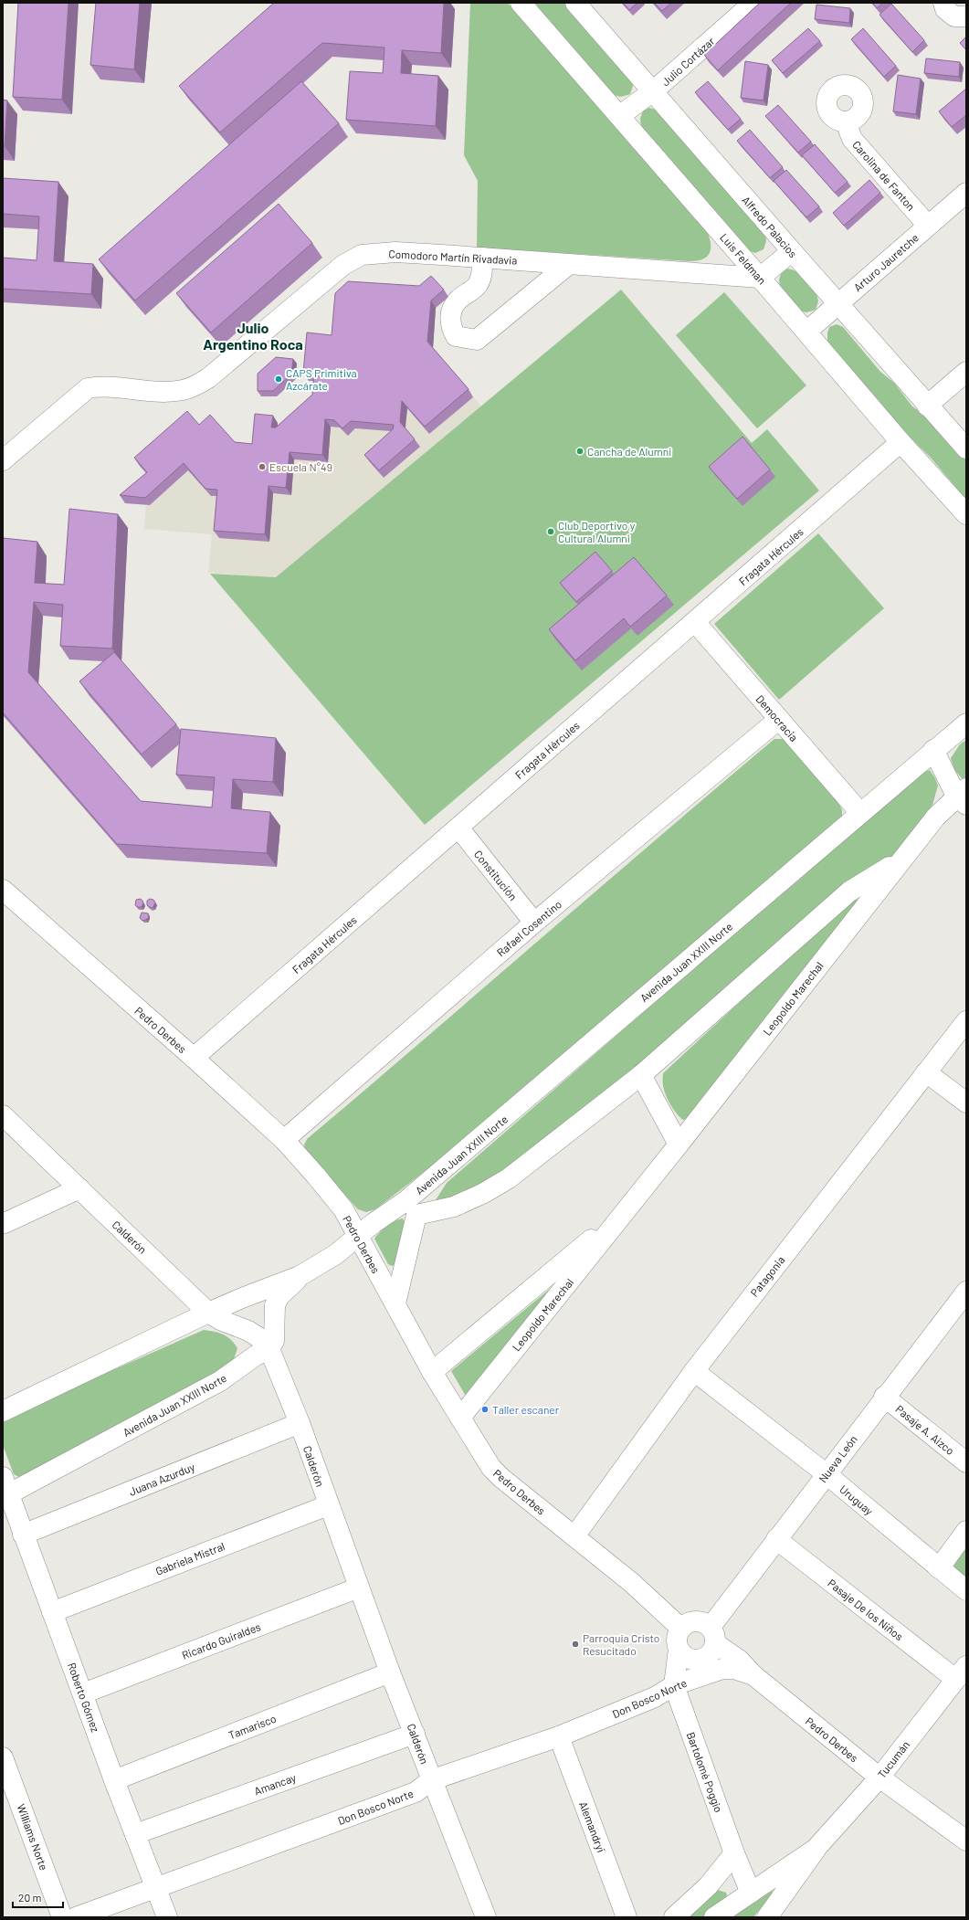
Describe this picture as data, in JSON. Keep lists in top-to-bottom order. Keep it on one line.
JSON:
{"streets":{"street":["Julio Cortázar","Carolina de Fanton","Alfredo Palacios","Comodoro Martín Rivadavia","Luis Feldman","Arturo Jauretche","Fragata Hércules","Democracia","Constitución","Rafael Cosentino","Avenida Juan XXIII Norte","Leopoldo Marechal","Pedro Derbes","Calderón","Patagonia","Pasaje A. Aizco","Nueva León","Juana Azurduy","Uruguay","Gabriela Mistral","Pasaje De los Niños","Ricardo Guiraldes","Roberto Gómez","Don Bosco Norte","Tamarisco","Tucumán","Bartolomé Poggio","Amancay","Alemandryi","Williams Norte"]},"crossings":[["Julio Cortázar","Alfredo Palacios"],["Julio Cortázar","Luis Feldman"],["Carolina de Fanton","Arturo Jauretche"],["Alfredo Palacios","Arturo Jauretche"],["Comodoro Martín Rivadavia","Luis Feldman"],["Luis Feldman","Arturo Jauretche"],["Luis Feldman","Fragata Hércules"],["Fragata Hércules","Democracia"],["Fragata Hércules","Constitución"],["Fragata Hércules","Pedro Derbes"],["Democracia","Rafael Cosentino"],["Democracia","Avenida Juan XXIII Norte"],["Constitución","Rafael Cosentino"],["Rafael Cosentino","Pedro Derbes"],["Avenida Juan XXIII Norte","Leopoldo Marechal"],["Avenida Juan XXIII Norte","Pedro Derbes"],["Avenida Juan XXIII Norte","Calderón"],["Avenida Juan XXIII Norte","Roberto Gómez"],["Leopoldo Marechal","Pedro Derbes"],["Pedro Derbes","Patagonia"],["Pedro Derbes","Nueva León"],["Pedro Derbes","Don Bosco Norte"],["Pedro Derbes","Tucumán"],["Pedro Derbes","Bartolomé Poggio"],["Calderón","Juana Azurduy"],["Calderón","Gabriela Mistral"],["Calderón","Ricardo Guiraldes"],["Calderón","Don Bosco Norte"],["Calderón","Tamarisco"],["Calderón","Amancay"],["Patagonia","Uruguay"],["Pasaje A. Aizco","Nueva León"],["Nueva León","Uruguay"],["Nueva León","Pasaje De los Niños"],["Nueva León","Bartolomé Poggio"],["Juana Azurduy","Roberto Gómez"],["Gabriela Mistral","Roberto Gómez"],["Pasaje De los Niños","Tucumán"],["Ricardo Guiraldes","Roberto Gómez"],["Roberto Gómez","Don Bosco Norte"],["Roberto Gómez","Tamarisco"],["Roberto Gómez","Amancay"],["Don Bosco Norte","Bartolomé Poggio"],["Don Bosco Norte","Alemandryi"],["Tucumán","Bartolomé Poggio"]],"districts":["Julio Argentino Roca"],"places":["CAPS Primitiva Azcárate","Cancha de Alumni","Escuela N°49","Club Deportivo y Cultural Alumni","Taller escaner","Parroquia Cristo Resucitado"],"scale_bar":"20 m"}
